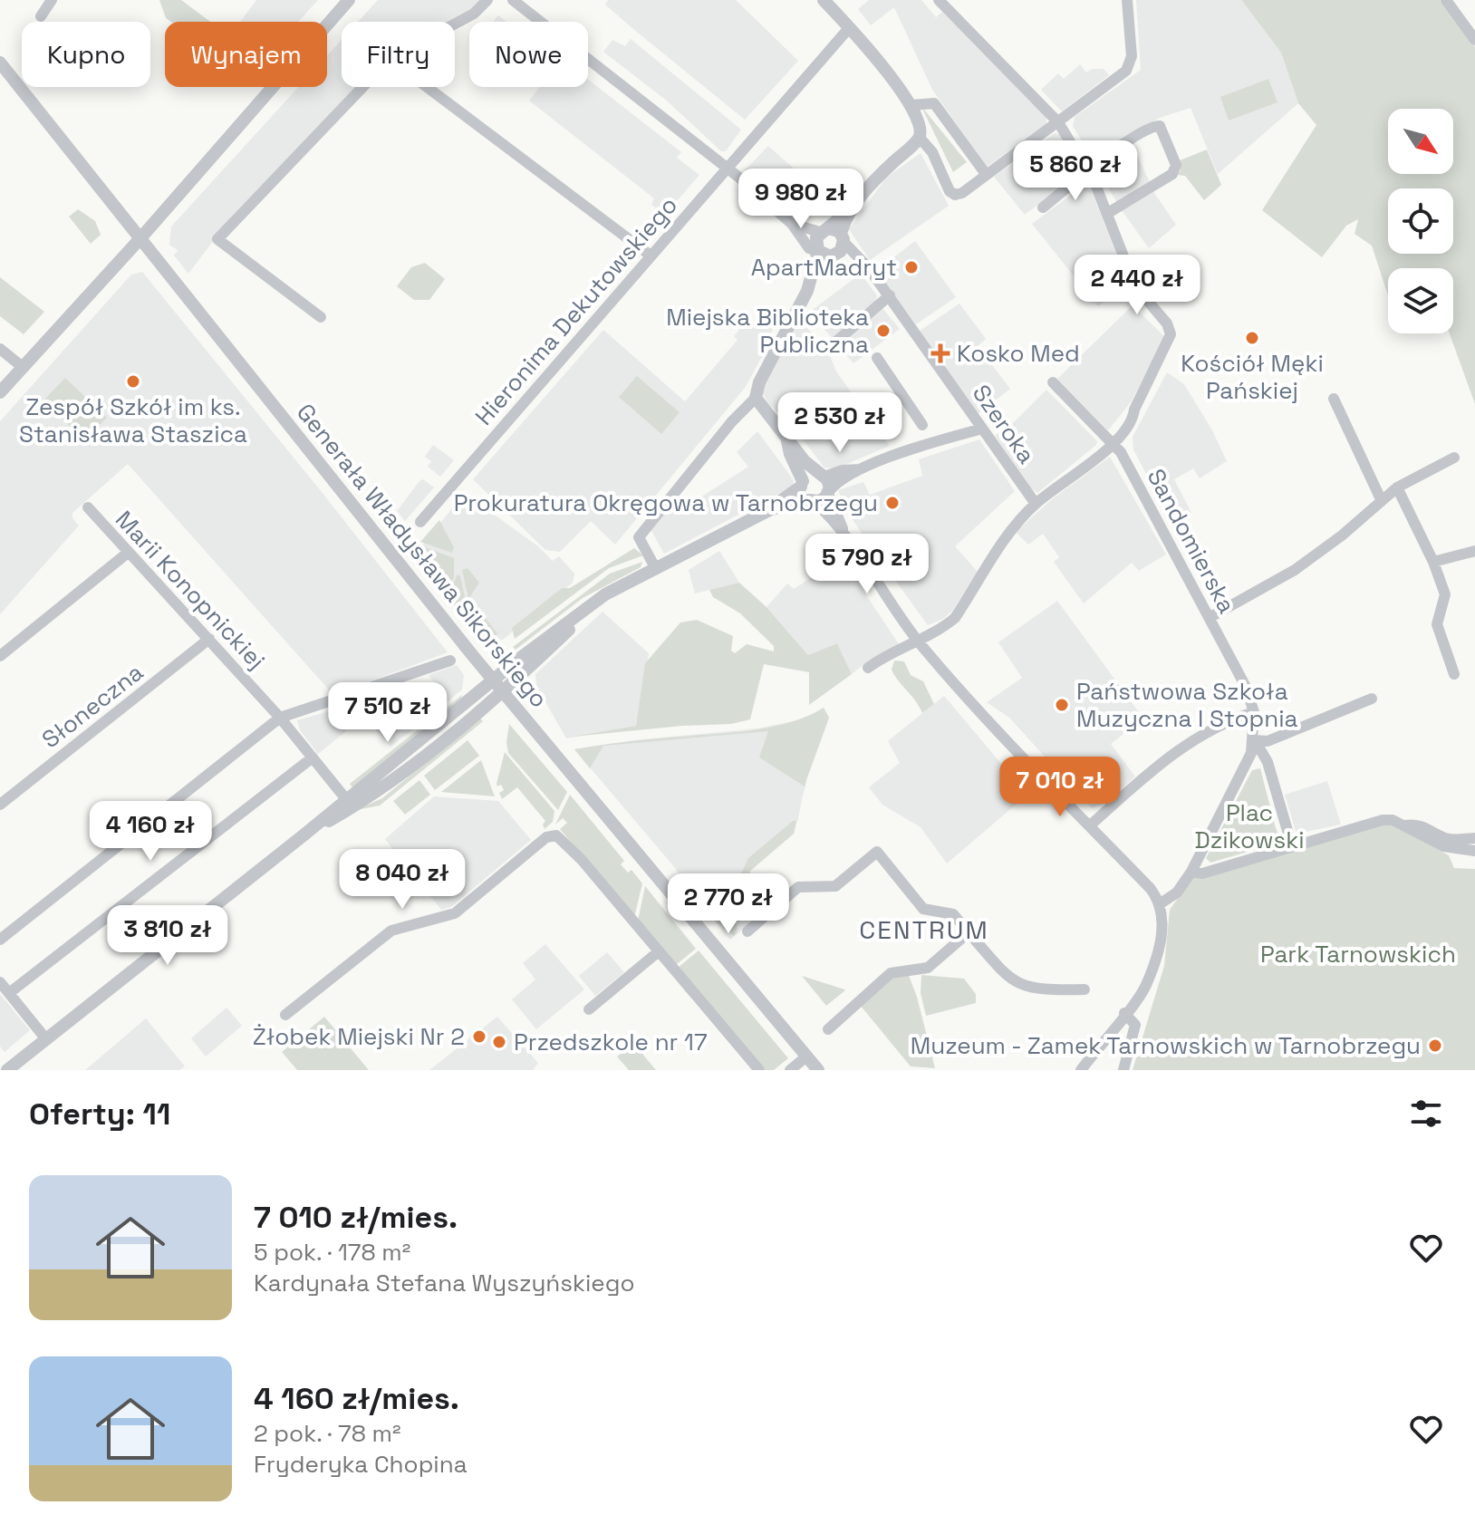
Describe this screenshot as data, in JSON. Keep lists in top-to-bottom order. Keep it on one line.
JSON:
{"streets":{"street":["Hieronima Dekutowskiego","Szeroka","Sandomierska","Generała Władysława Sikorskiego","Marii Konopnickiej","Słoneczna"]},"crossings":[["Marii Konopnickiej","Słoneczna"]],"districts":["CENTRUM"],"parks":["Plac Dzikowski","Park Tarnowskich"],"places":{"other":["ApartMadryt","Miejska Biblioteka Publiczna","Kościół Męki Pańskiej","Zespół Szkół im ks. Stanisława Staszica","Prokuratura Okręgowa w Tarnobrzegu","Państwowa Szkoła Muzyczna I Stopnia","Żłobek Miejski Nr 2","Przedszkole nr 17","Muzeum - Zamek Tarnowskich w Tarnobrzegu"],"health":["Kosko Med"]},"north":"bottom right","page":{"chip":["Kupno","Wynajem","Filtry","Nowe"],"price":["5 860 zł","9 980 zł","2 440 zł","2 530 zł","5 790 zł","7 510 zł","7 010 zł","4 160 zł","8 040 zł","2 770 zł","3 810 zł"],"heading":"Oferty: 11","list":[{"name":"7 010 zł/mies.","note":"5 pok. · 178 m² · Kardynała Stefana Wyszyńskiego"},{"name":"4 160 zł/mies.","note":"2 pok. · 78 m² · Fryderyka Chopina"}]}}
